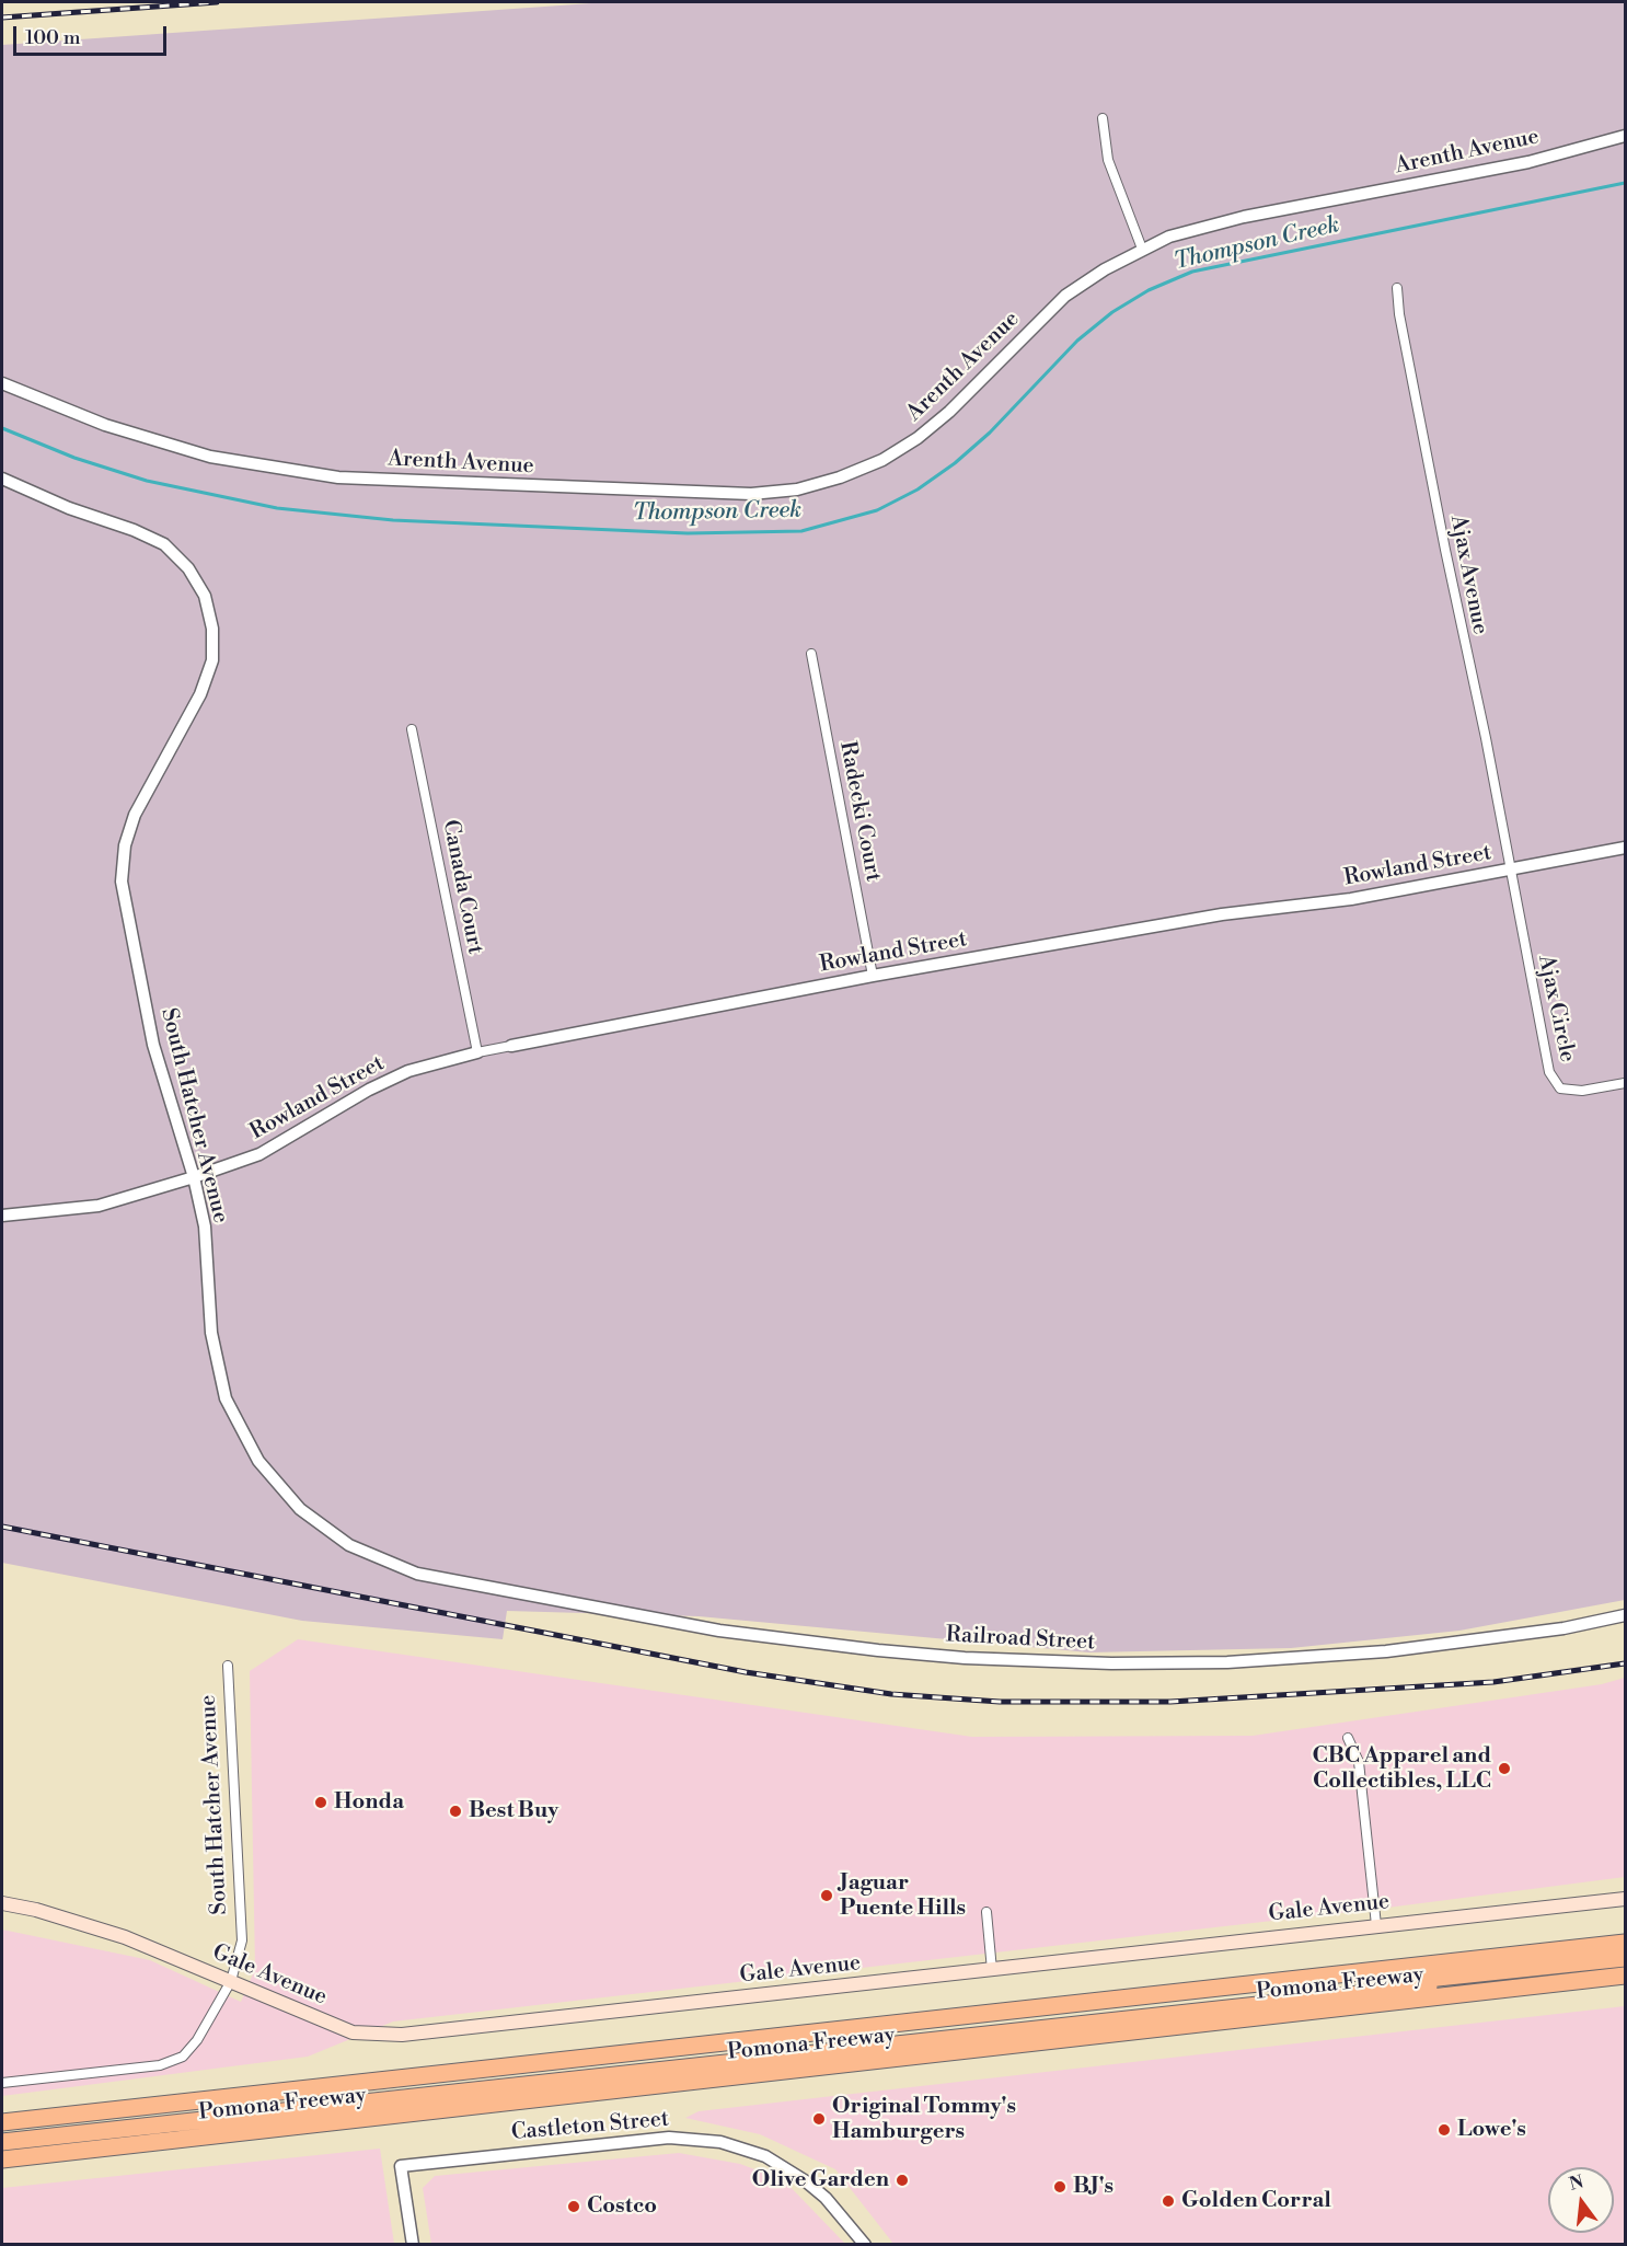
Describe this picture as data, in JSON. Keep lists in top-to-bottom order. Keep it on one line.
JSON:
{"streets":{"highway":["Pomona Freeway"],"main road":["Gale Avenue"],"street":["Arenth Avenue","Ajax Avenue","Radecki Court","Rowland Street","Canada Court","Ajax Circle","South Hatcher Avenue","Railroad Street","Castleton Street"]},"crossings":[["Ajax Avenue","Rowland Street"],["Ajax Avenue","Ajax Circle"],["Radecki Court","Rowland Street"],["Rowland Street","Canada Court"],["Rowland Street","Ajax Circle"],["Rowland Street","South Hatcher Avenue"],["South Hatcher Avenue","Railroad Street"],["South Hatcher Avenue","Gale Avenue"]],"water":["Thompson Creek"],"places":["CBC Apparel and Collectibles, LLC","Honda","Best Buy","Jaguar Puente Hills","Original Tommy's Hamburgers","Lowe's","Olive Garden","BJ's","Golden Corral","Costco"],"scale_bar":"100 m","north":"top"}
